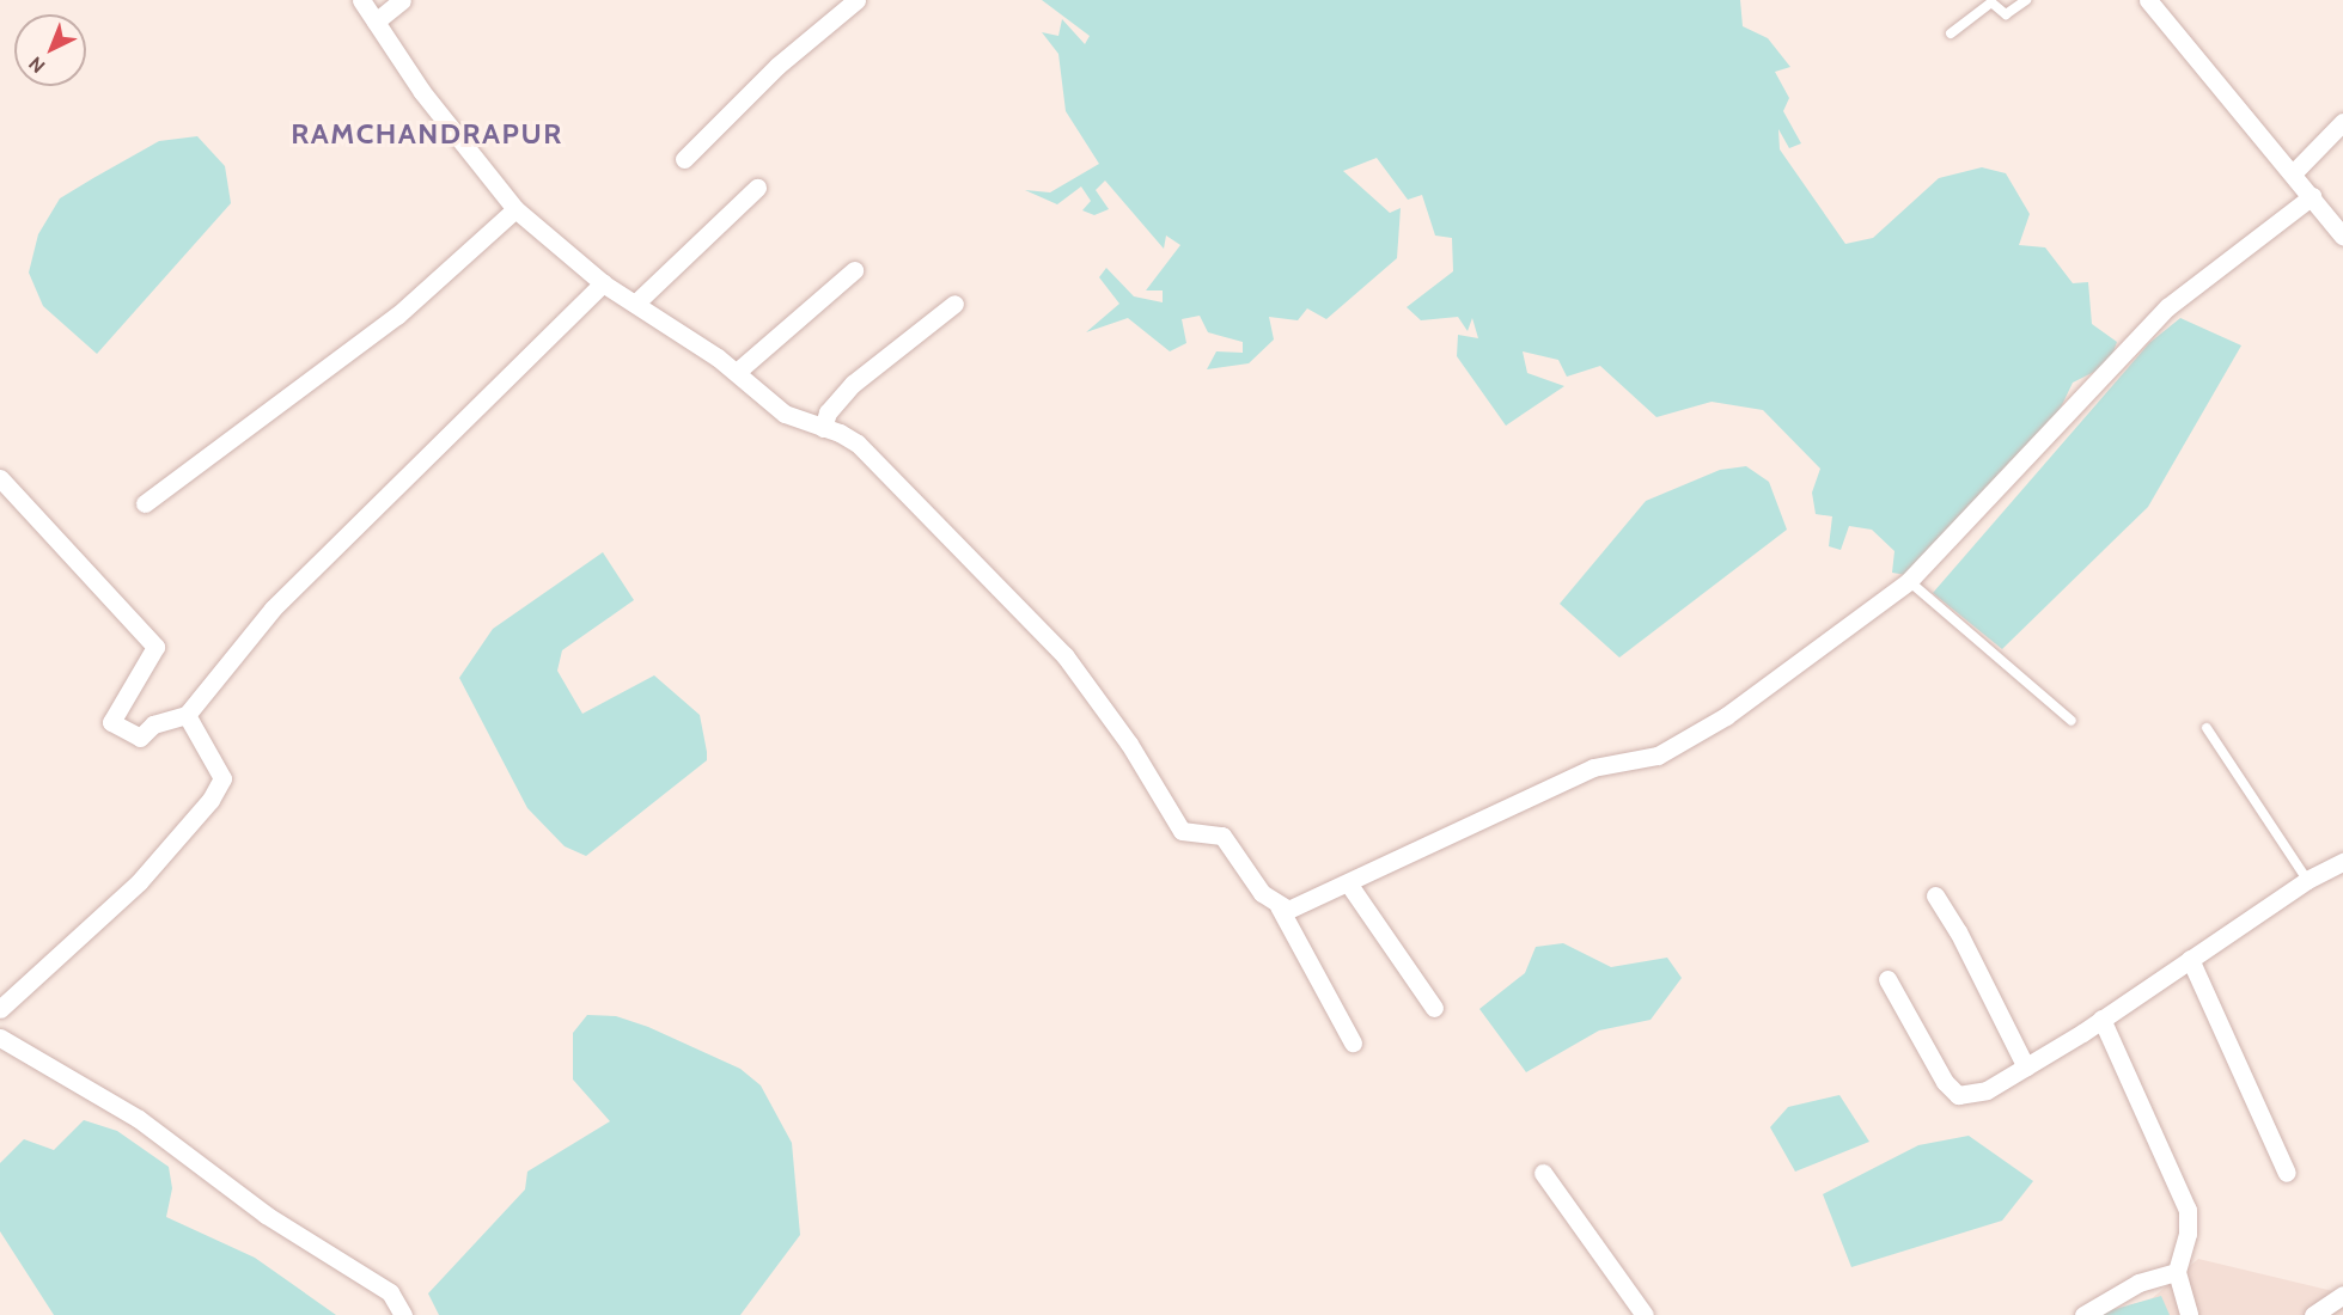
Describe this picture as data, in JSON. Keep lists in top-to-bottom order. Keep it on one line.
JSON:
{"districts":["RAMCHANDRAPUR"],"north":"bottom left"}
